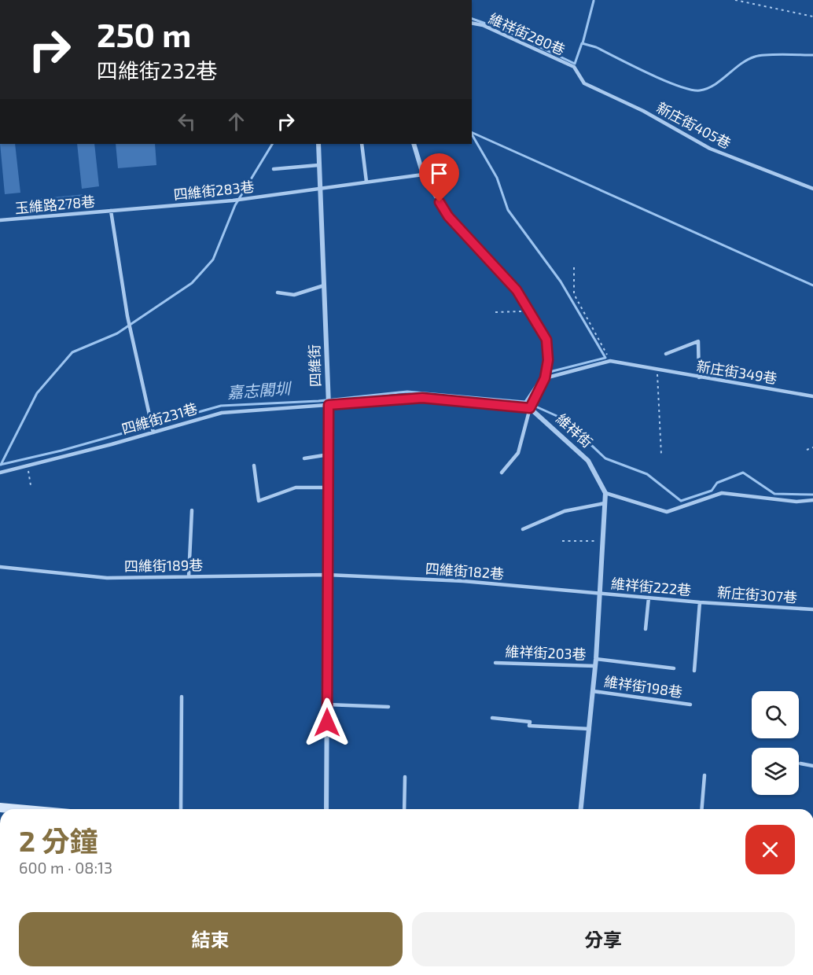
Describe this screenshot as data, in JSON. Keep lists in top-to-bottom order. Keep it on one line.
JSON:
{"streets":{"street":["四維街","維祥街"],"lane":["維祥街280巷","新庄街405巷","四維街283巷","玉維路278巷","新庄街349巷","四維街231巷","四維街189巷","四維街182巷","維祥街222巷","新庄街307巷","維祥街203巷","維祥街198巷"]},"crossings":[["維祥街280巷","新庄街405巷"],["四維街283巷","玉維路278巷"],["四維街283巷","四維街"],["四維街","四維街231巷"],["四維街","四維街189巷"],["四維街","四維街182巷"],["四維街231巷","維祥街"],["四維街189巷","四維街182巷"],["四維街182巷","維祥街222巷"],["維祥街222巷","新庄街307巷"]],"water":["嘉志閣圳"],"page":{"turn":["250 m","四維街232巷"],"heading":["2 分鐘","600 m · 08:13"],"buttons":["結束","分享"]}}
